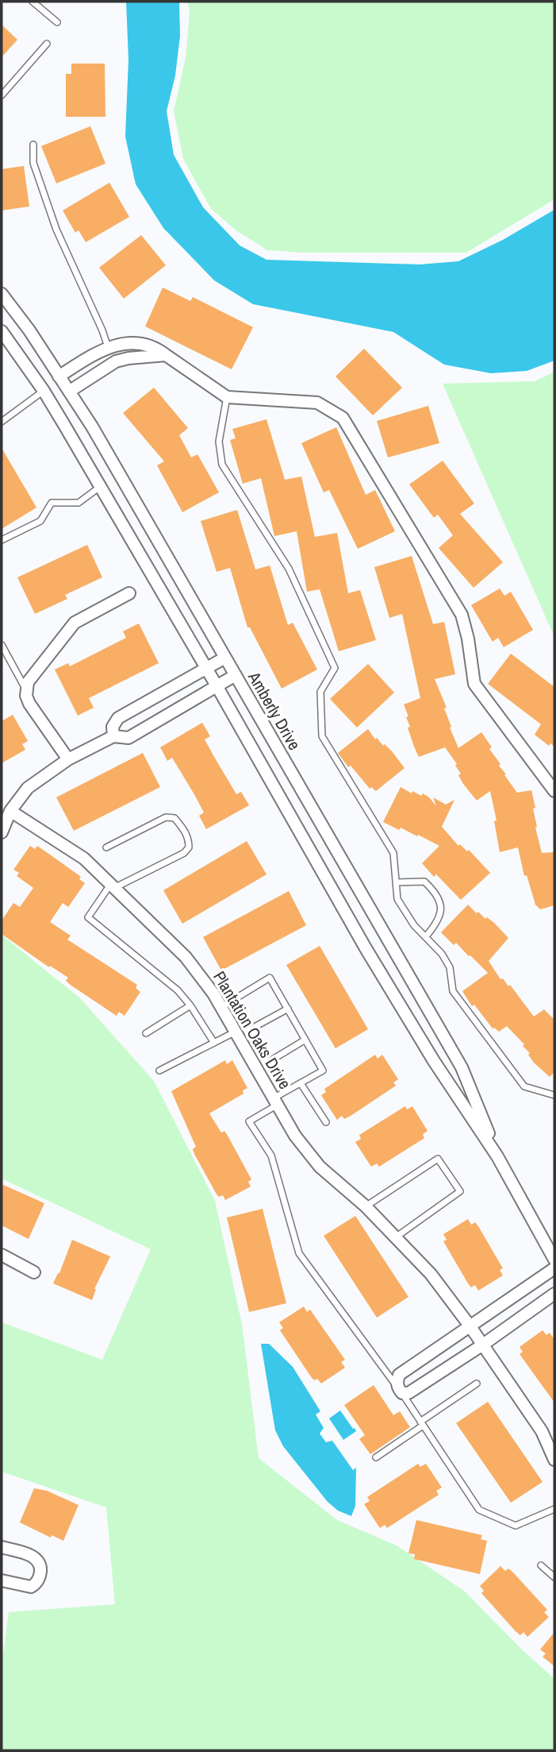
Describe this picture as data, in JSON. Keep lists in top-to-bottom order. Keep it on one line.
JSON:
{"streets":{"street":["Amberly Drive","Plantation Oaks Drive"]}}
